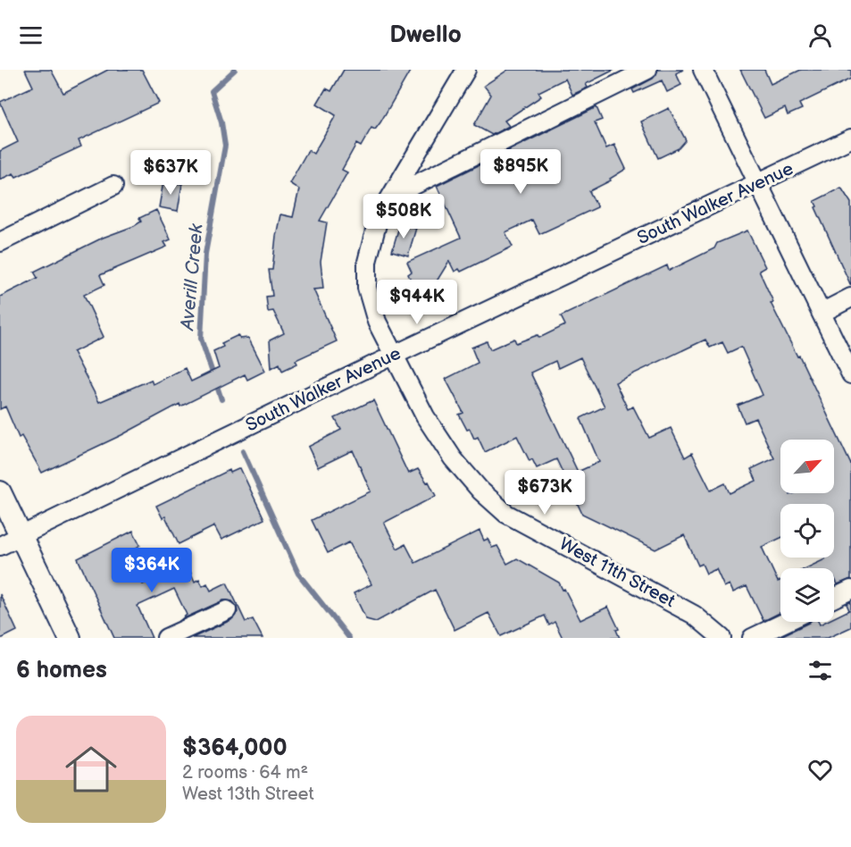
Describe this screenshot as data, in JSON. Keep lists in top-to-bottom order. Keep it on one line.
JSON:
{"streets":{"street":["South Walker Avenue","West 11th Street"]},"crossings":[["South Walker Avenue","West 11th Street"]],"water":["Averill Creek"],"north":"top right","page":{"header":"Dwello","price":["$895K","$637K","$508K","$944K","$673K","$364K"],"heading":"6 homes","list":[{"name":"$364,000","note":"2 rooms · 64 m² · West 13th Street"}]}}
